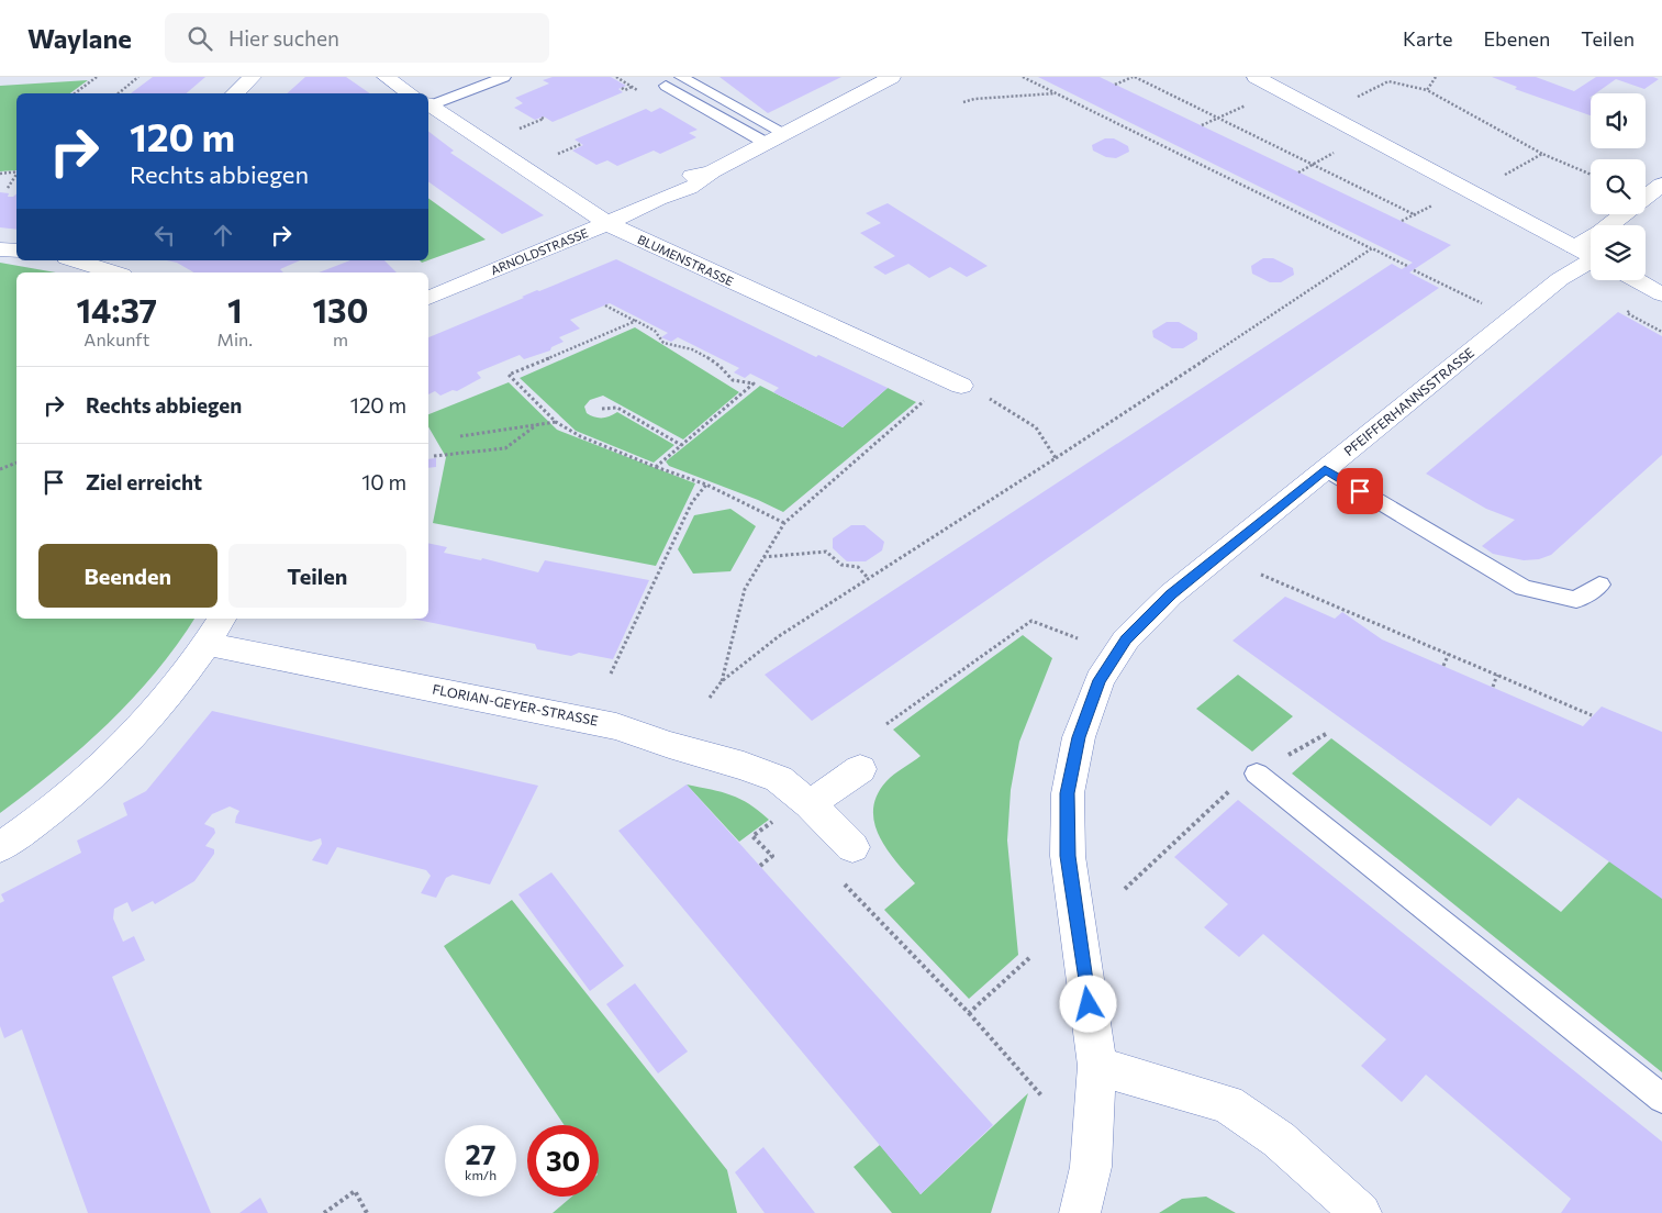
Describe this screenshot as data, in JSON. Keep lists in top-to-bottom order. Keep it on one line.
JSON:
{"streets":{"street":["ARNOLDSTRASSE","BLUMENSTRASSE","PFEIFFERHANNSSTRASSE","FLORIAN-GEYER-STRASSE"]},"crossings":[["ARNOLDSTRASSE","BLUMENSTRASSE"]],"page":{"header":"Waylane","search":"Hier suchen","nav":["Karte","Ebenen","Teilen"],"turn":["120 m","Rechts abbiegen"],"eta":["14:37","Ankunft","1","Min.","130","m"],"list":[{"name":"Rechts abbiegen","value":"120 m"},{"name":"Ziel erreicht","value":"10 m"}],"buttons":["Beenden","Teilen"],"speed":"27 km/h","limit":"30"}}
